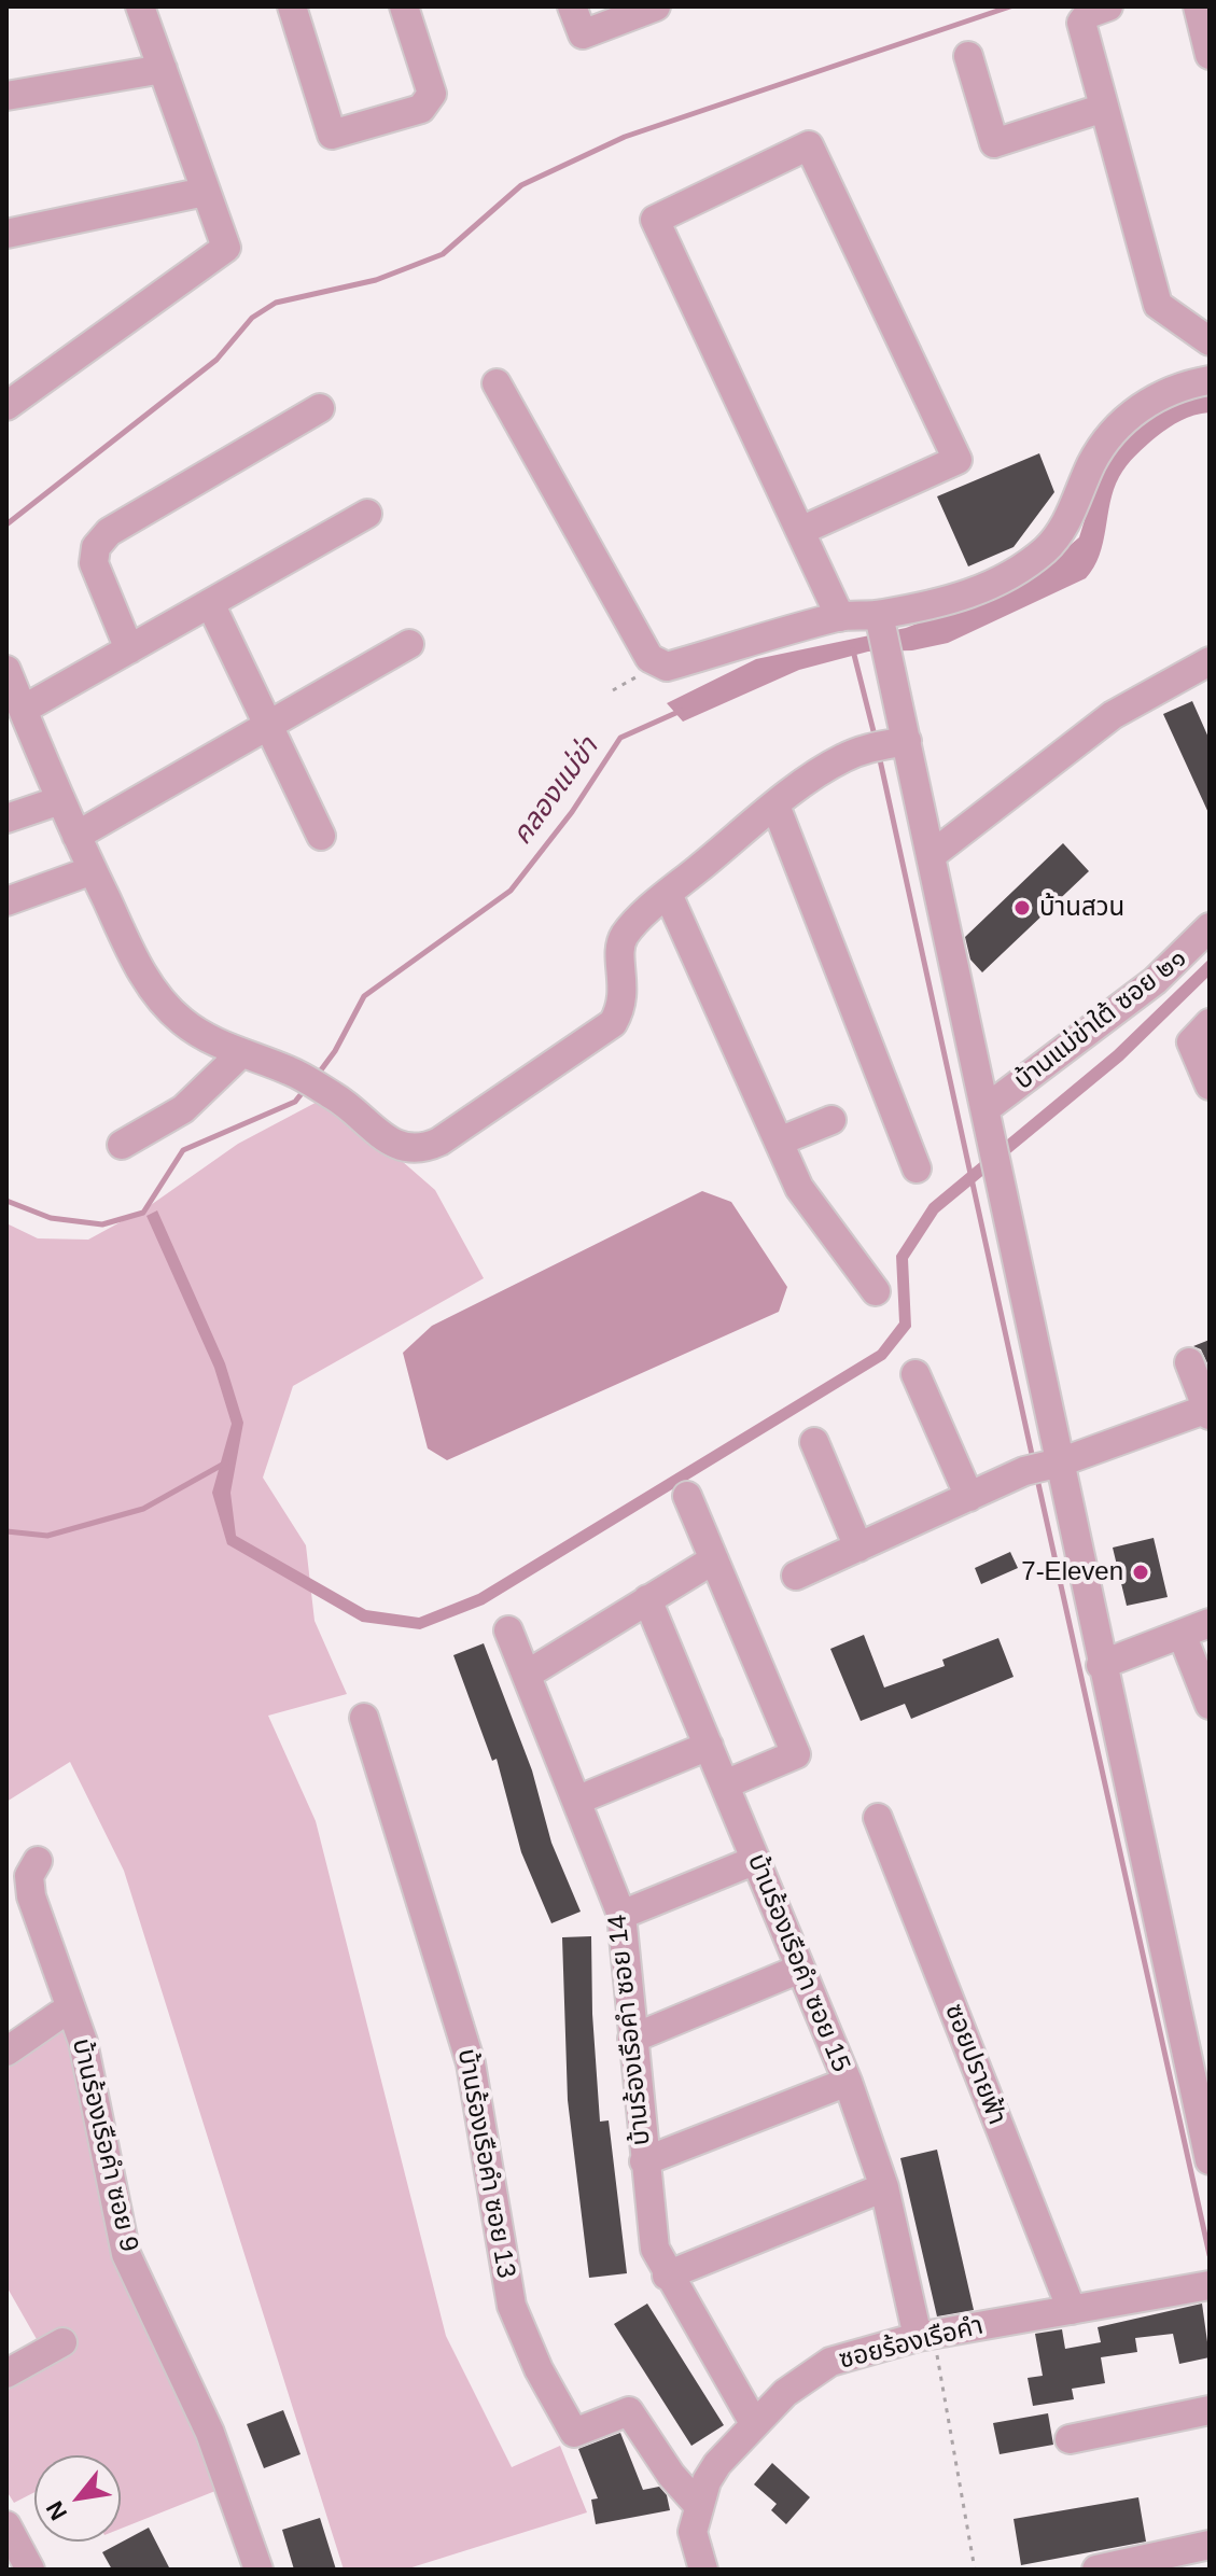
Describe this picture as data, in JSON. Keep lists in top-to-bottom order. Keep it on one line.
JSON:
{"streets":{"street":["บ้านแม่ข่าใต้ ซอย ๒๑","บ้านร้องเรือคำ ซอย 15","บ้านร้องเรือคำ ซอย 14","ซอยปรายฟ้า","บ้านร้องเรือคำ ซอย 9","บ้านร้องเรือคำ ซอย 13","ซอยร้องเรือคำ"]},"crossings":[["บ้านร้องเรือคำ ซอย 15","ซอยร้องเรือคำ"],["บ้านร้องเรือคำ ซอย 14","ซอยร้องเรือคำ"],["ซอยปรายฟ้า","ซอยร้องเรือคำ"],["บ้านร้องเรือคำ ซอย 13","ซอยร้องเรือคำ"]],"water":["คลองแม่ข่า"],"places":["บ้านสวน","7-Eleven"],"north":"bottom left"}
